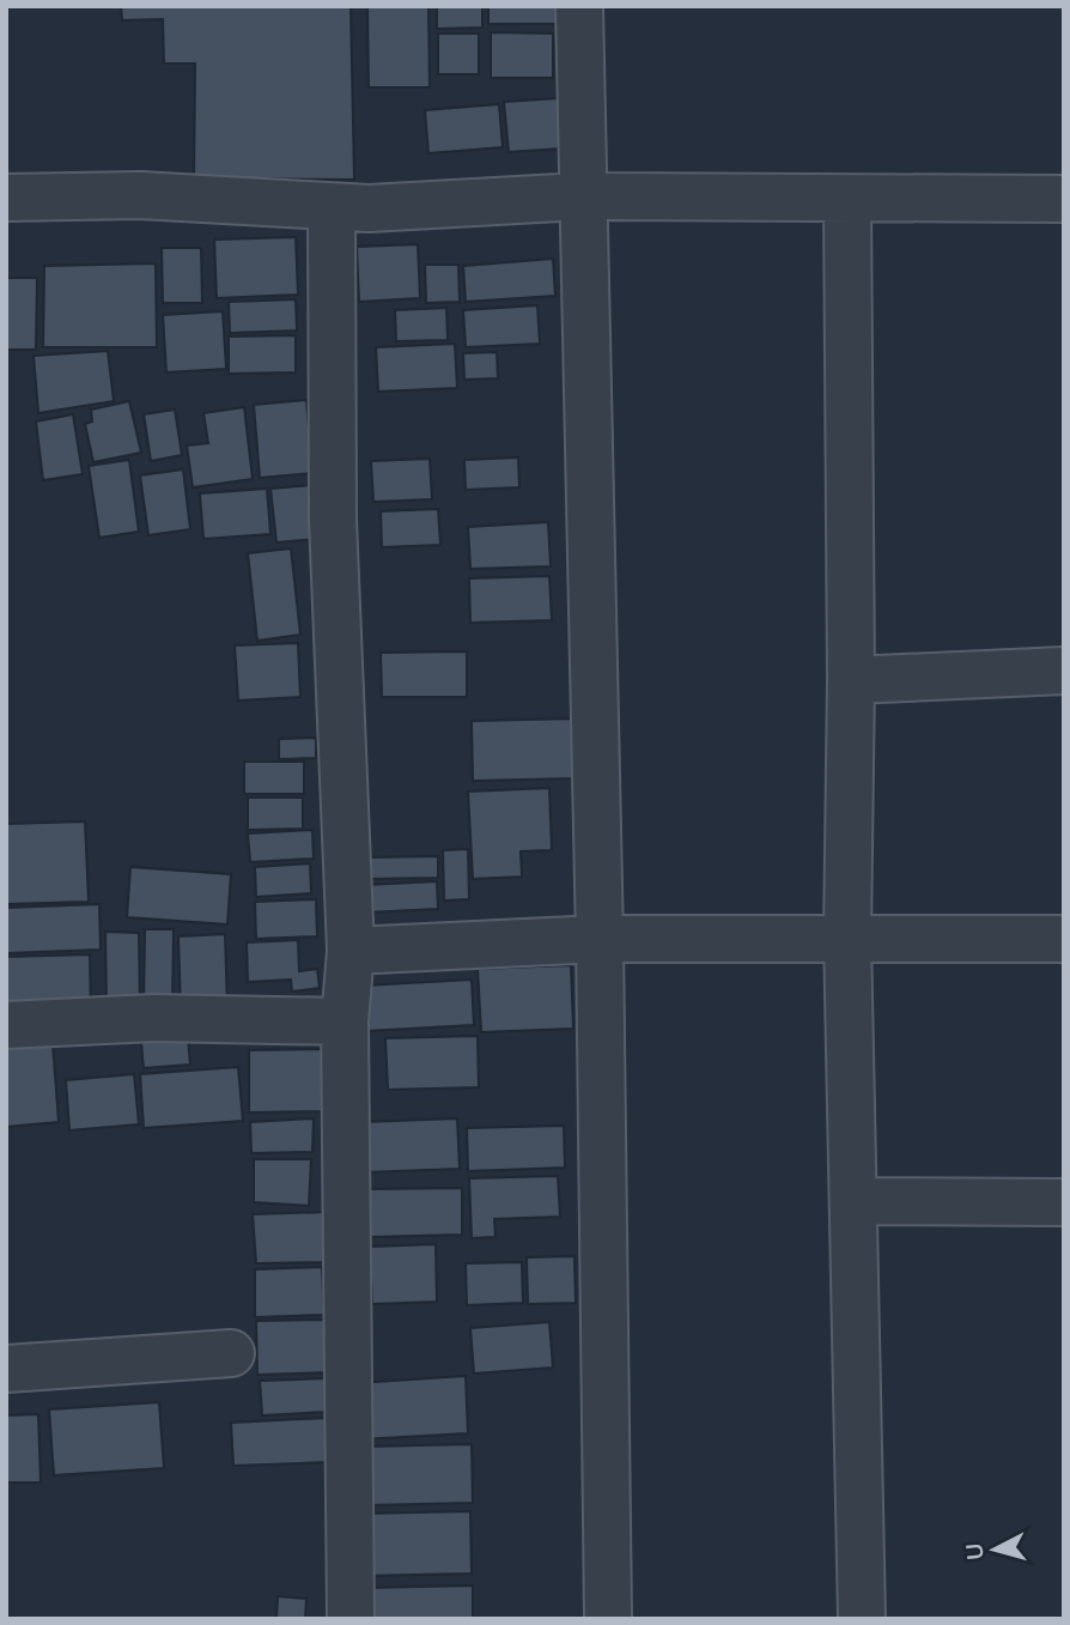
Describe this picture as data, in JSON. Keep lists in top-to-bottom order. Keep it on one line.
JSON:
{"north":"left"}
